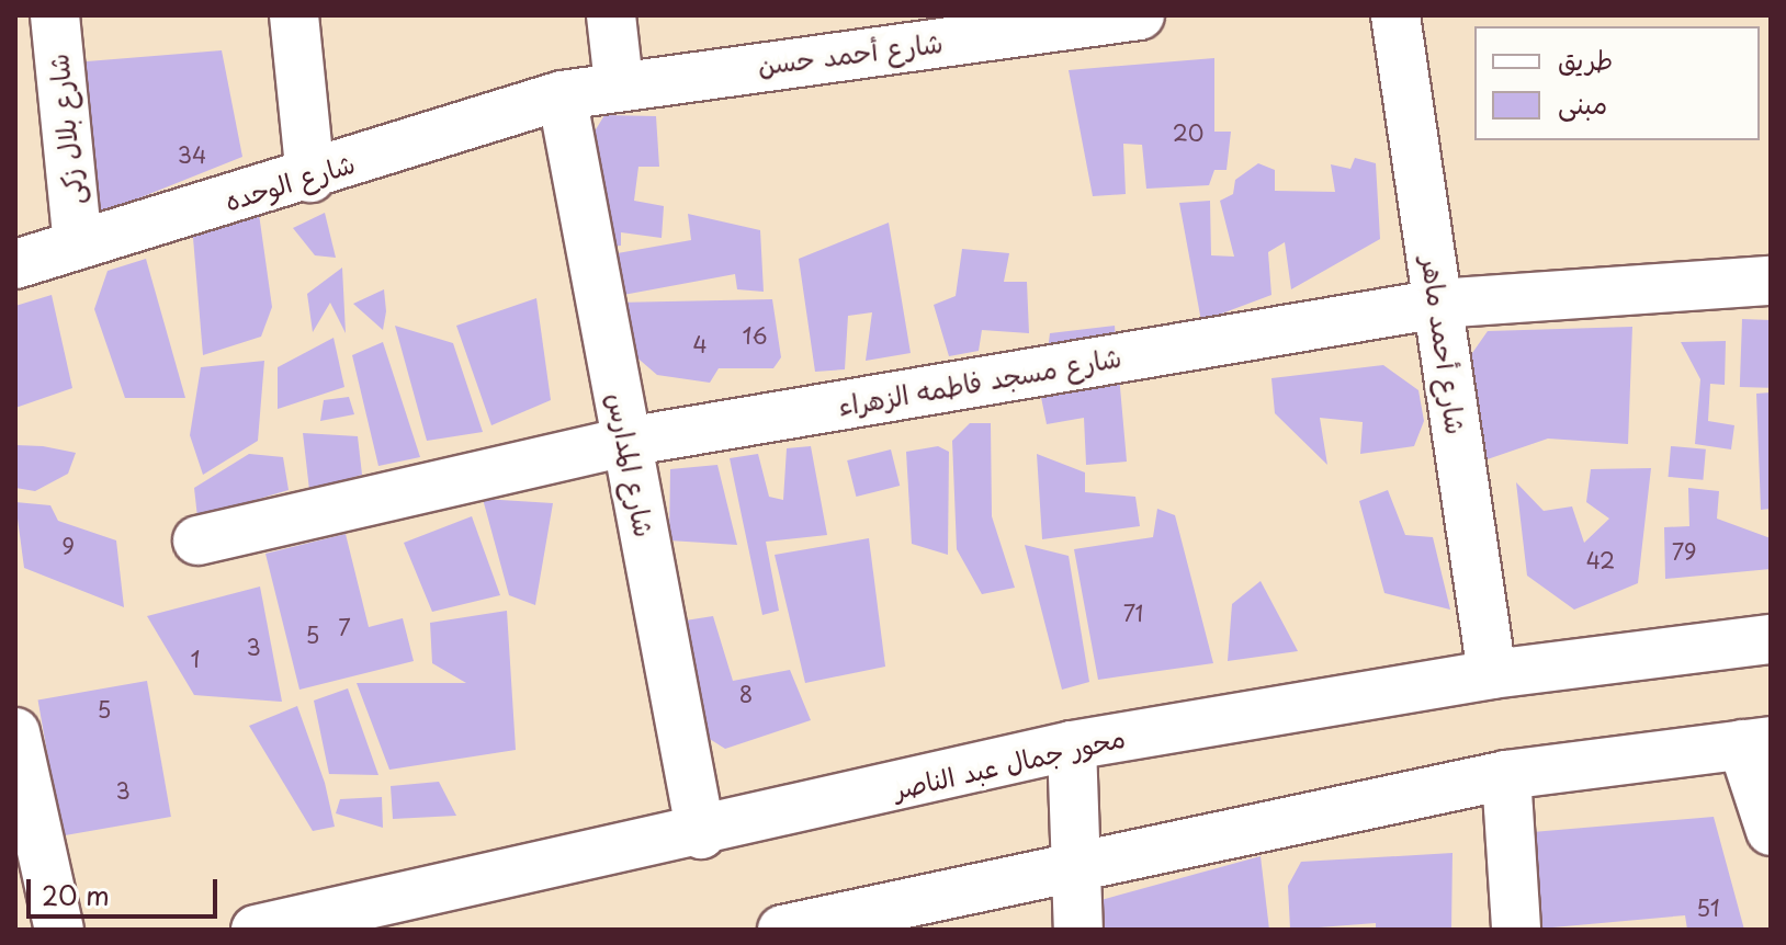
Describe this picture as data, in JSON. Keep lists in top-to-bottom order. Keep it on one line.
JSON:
{"streets":{"street":["شارع أحمد حسن","شارع بلال زكى","شارع الوحده","شارع أحمد ماهر","شارع مسجد فاطمه الزهراء","شارع المدارس","محور جمال عبد الناصر"]},"crossings":[["شارع أحمد حسن","شارع الوحده"],["شارع أحمد حسن","شارع المدارس"],["شارع بلال زكى","شارع الوحده"],["شارع الوحده","شارع المدارس"],["شارع أحمد ماهر","شارع مسجد فاطمه الزهراء"],["شارع أحمد ماهر","محور جمال عبد الناصر"],["شارع مسجد فاطمه الزهراء","شارع المدارس"],["شارع المدارس","محور جمال عبد الناصر"]],"house_numbers":["20","34","16","4","9","79","42","71","7","5","3","1","8","5","3","51"],"legend":["طريق","مبنى"],"scale_bar":"20 m"}
